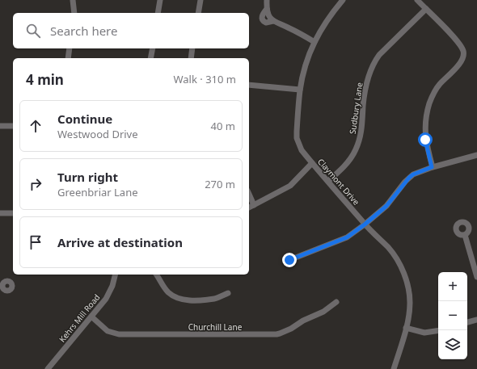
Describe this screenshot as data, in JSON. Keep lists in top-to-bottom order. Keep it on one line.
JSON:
{"streets":{"street":["Sudbury Lane","Claymont Drive","Kehrs Mill Road","Churchill Lane"]},"crossings":[["Sudbury Lane","Claymont Drive"],["Kehrs Mill Road","Churchill Lane"]],"page":{"search":"Search here","heading":["4 min","Walk · 310 m"],"list":[["Continue","Westwood Drive","40 m"],["Turn right","Greenbriar Lane","270 m"],"Arrive at destination"],"map_buttons":["+","−"]}}
